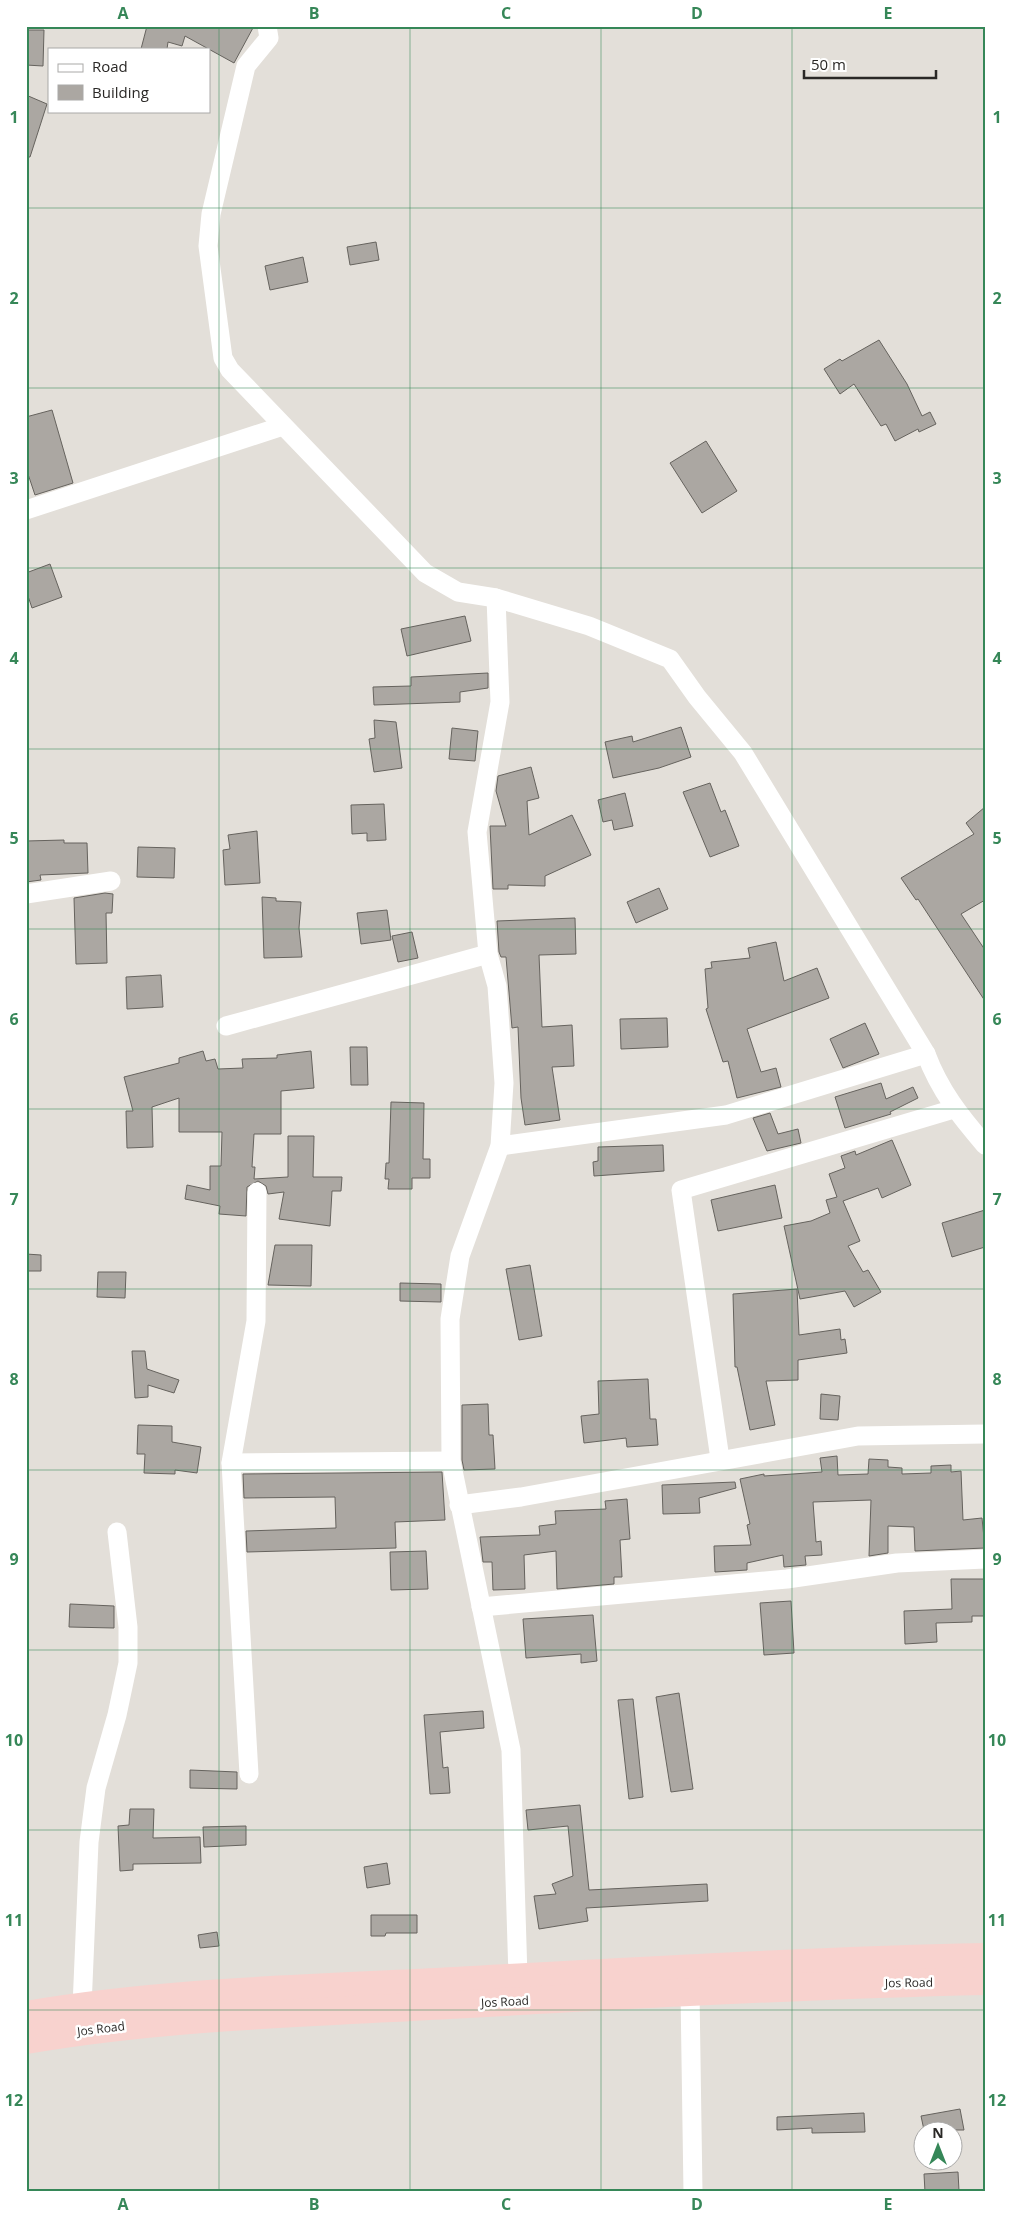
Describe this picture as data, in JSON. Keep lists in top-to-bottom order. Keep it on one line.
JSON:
{"streets":{"highway":["Jos Road"]},"legend":["Road","Building"],"scale_bar":"50 m","north":"top","grid":{"columns":["A","B","C","D","E"],"rows":["1","2","3","4","5","6","7","8","9","10","11","12"]}}
